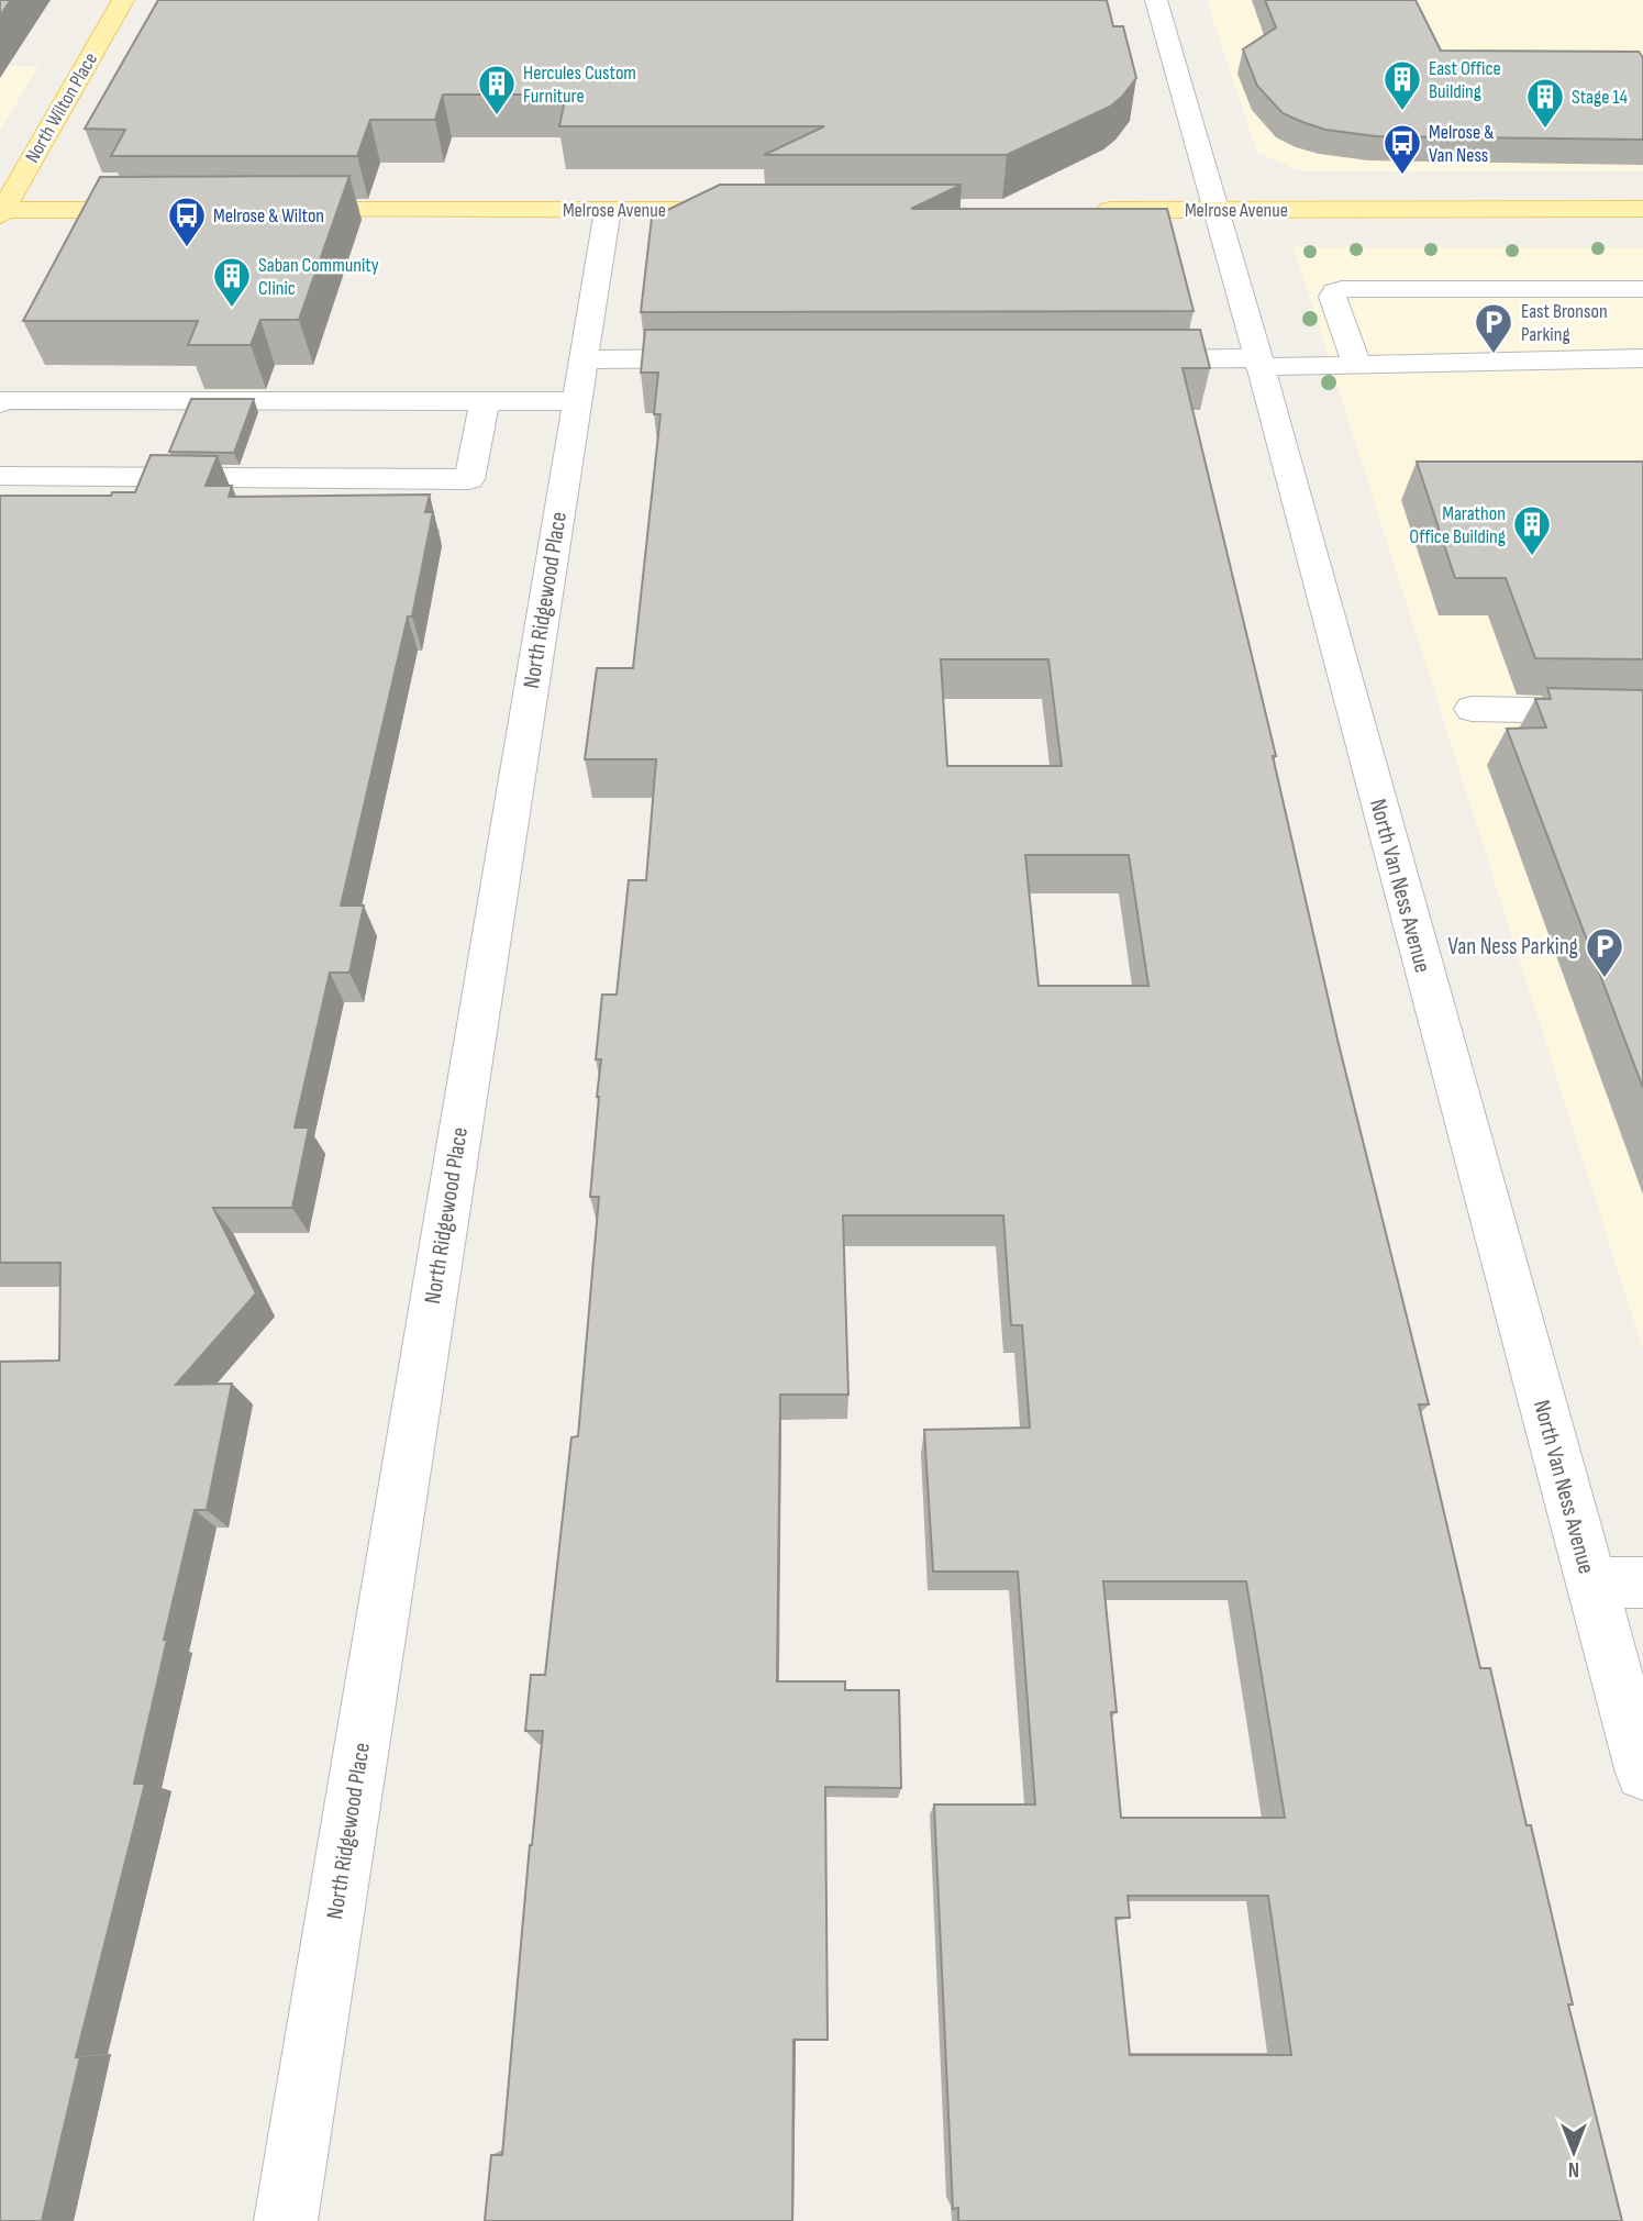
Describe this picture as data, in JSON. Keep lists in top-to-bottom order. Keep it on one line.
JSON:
{"streets":{"main road":["North Wilton Place","Melrose Avenue"],"street":["North Ridgewood Place","North Van Ness Avenue"]},"crossings":[["Melrose Avenue","North Ridgewood Place"],["Melrose Avenue","North Van Ness Avenue"]],"places":{"building":["East Office Building","Hercules Custom Furniture","Stage 14","Saban Community Clinic","Marathon Office Building"],"bus stop":["Melrose & Van Ness","Melrose & Wilton"],"parking":["East Bronson Parking","Van Ness Parking"]},"north":"bottom"}
